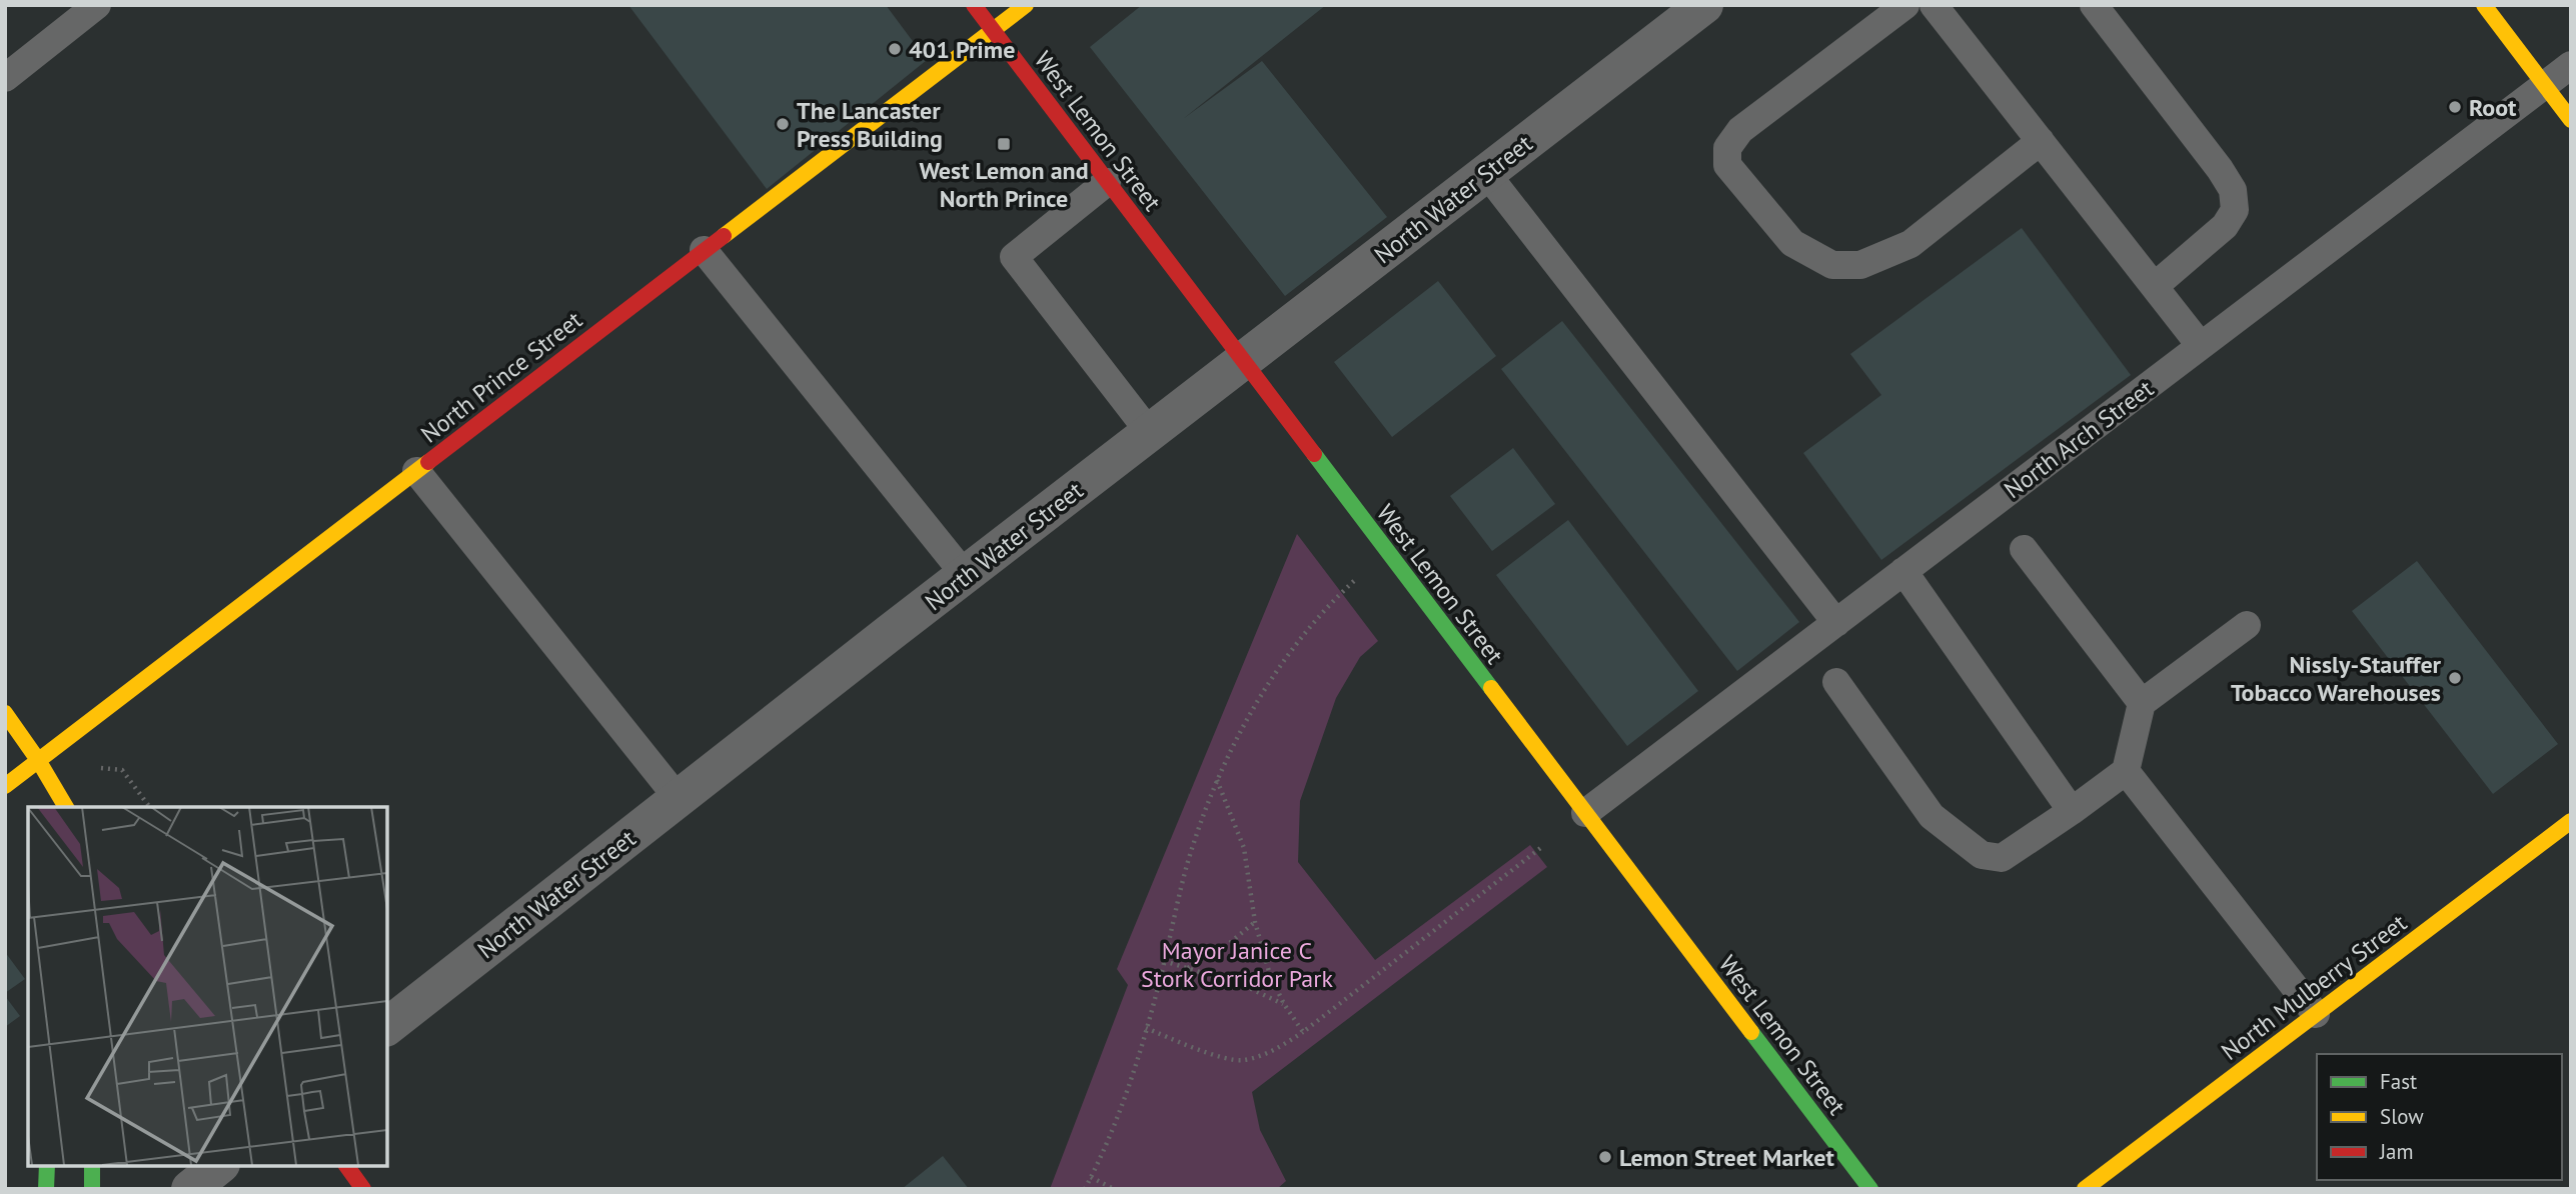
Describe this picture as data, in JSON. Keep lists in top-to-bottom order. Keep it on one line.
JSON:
{"streets":{"main road":["West Lemon Street","North Prince Street","North Mulberry Street"],"street":["North Water Street"],"lane":["North Arch Street"]},"crossings":[["West Lemon Street","North Water Street"],["West Lemon Street","North Prince Street"],["West Lemon Street","North Arch Street"]],"parks":["Mayor Janice C Stork Corridor Park"],"places":{"other":["401 Prime","Root","The Lancaster Press Building","Nissly-Stauffer Tobacco Warehouses","Lemon Street Market"],"transit":["West Lemon and North Prince"]},"legend":["Fast","Slow","Jam"]}
